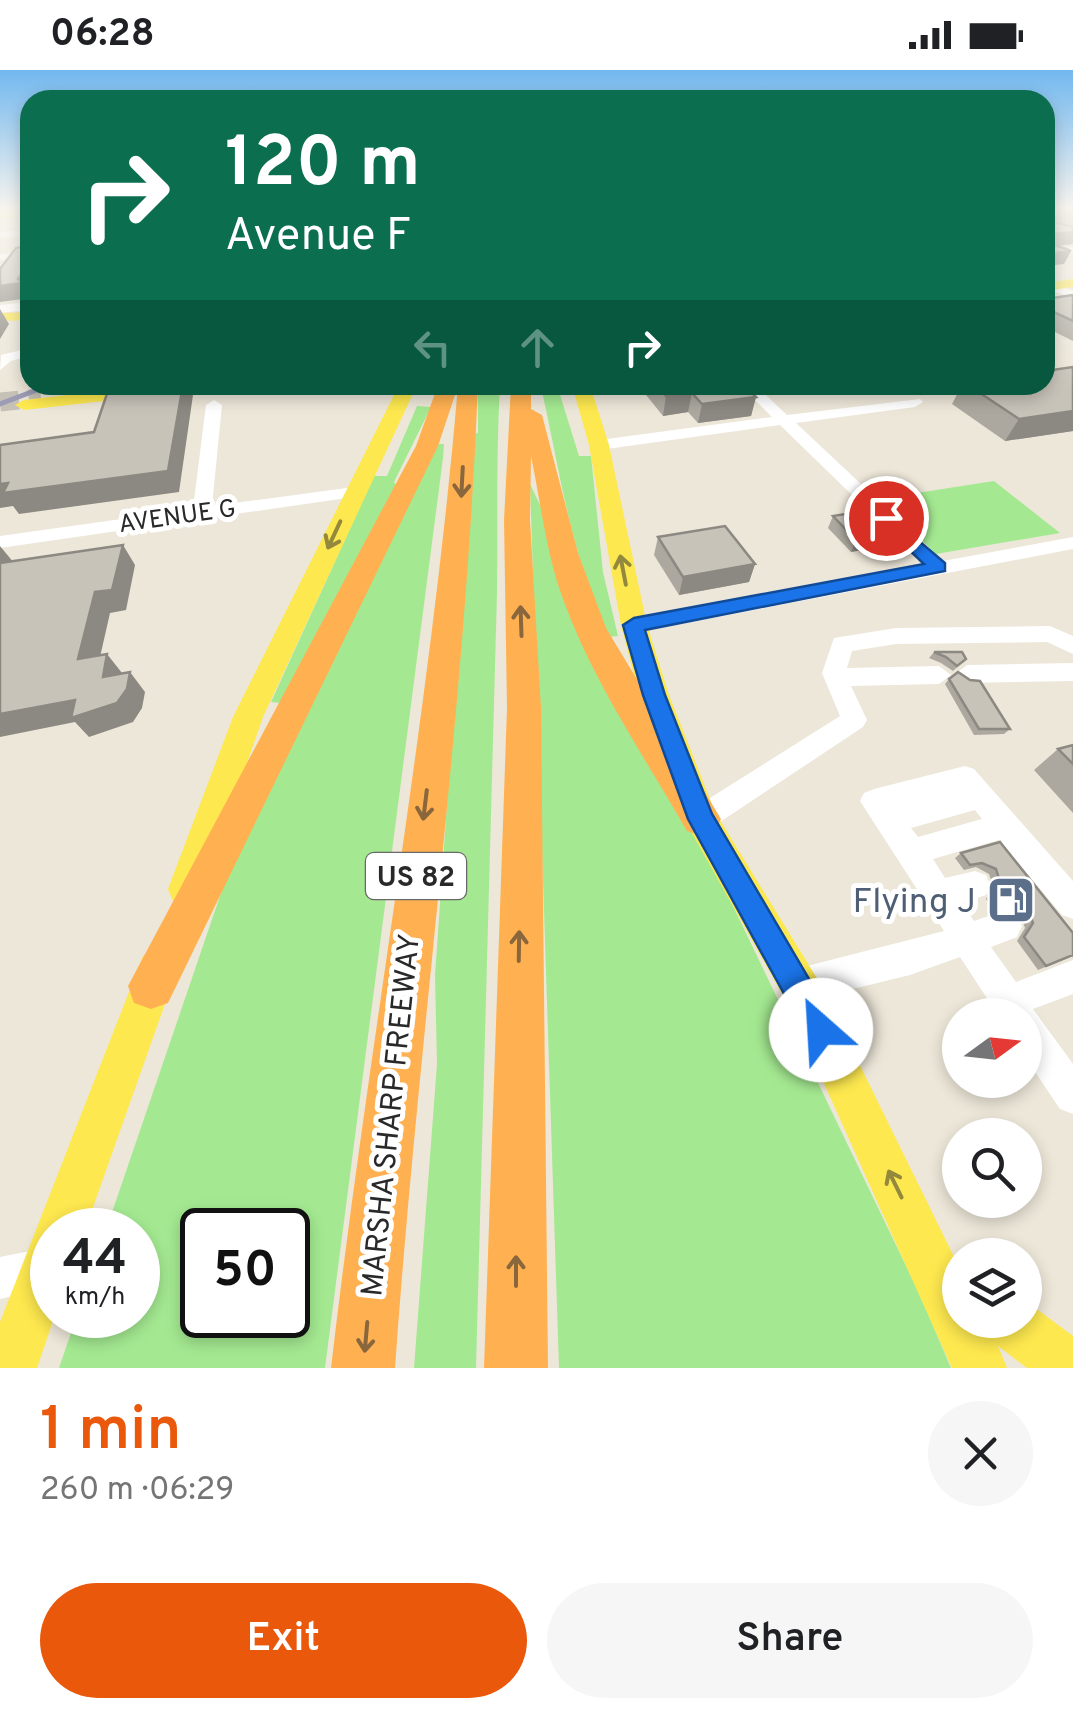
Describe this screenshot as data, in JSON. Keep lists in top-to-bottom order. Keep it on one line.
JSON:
{"streets":{"highway":["US 82","MARSHA SHARP FREEWAY"],"street":["AVENUE G"]},"places":{"fuel station":["Flying J"]},"north":"right","page":{"status":"06:28","turn":["120 m","Avenue F"],"speed":"44 km/h","limit":"50","heading":["1 min","260 m · 06:29"],"buttons":["Exit","Share"]}}
